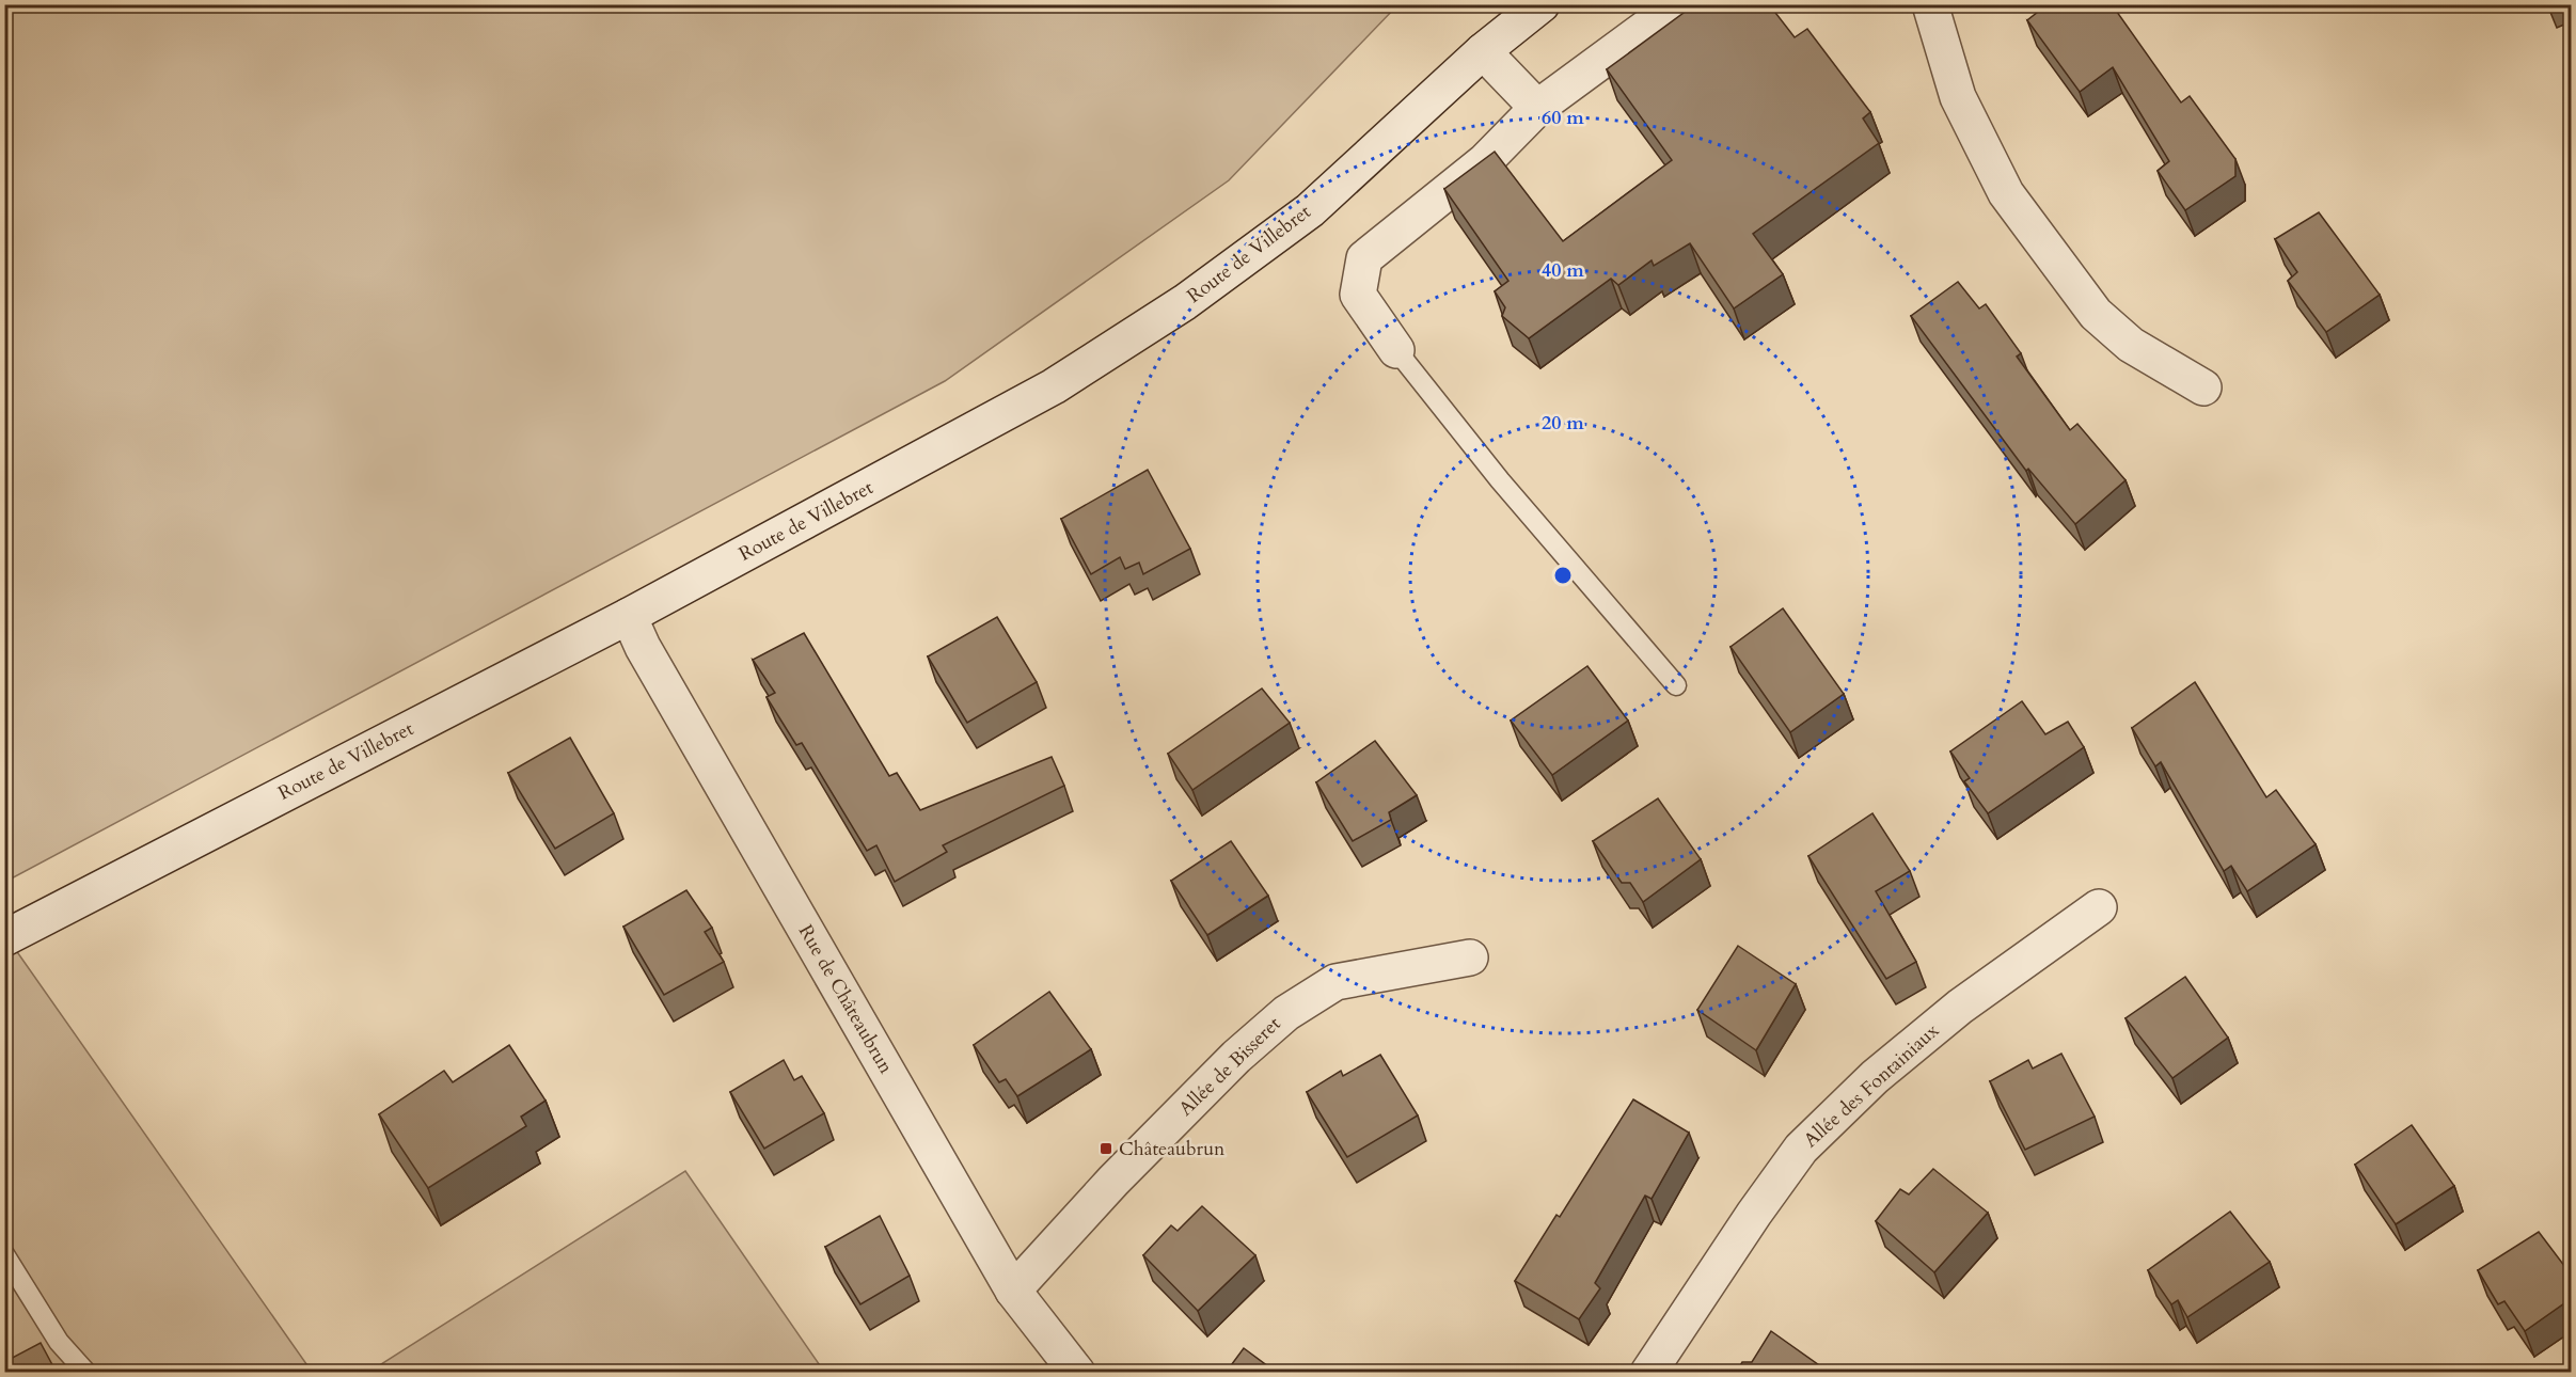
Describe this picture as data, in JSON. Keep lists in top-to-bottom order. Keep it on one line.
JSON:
{"streets":{"street":["Route de Villebret","Rue de Châteaubrun","Allée de Bisseret","Allée des Fontainiaux"]},"crossings":[["Route de Villebret","Rue de Châteaubrun"],["Rue de Châteaubrun","Allée de Bisseret"]],"places":{"transit":["Châteaubrun"]},"rings":["60 m","40 m","20 m"]}
